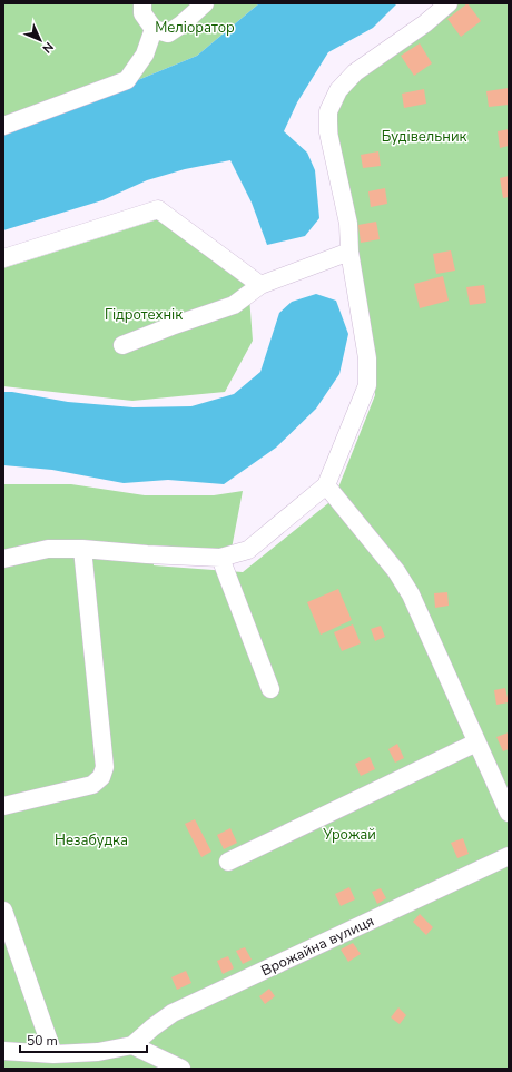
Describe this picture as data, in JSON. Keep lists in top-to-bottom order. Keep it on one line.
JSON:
{"streets":{"street":["Врожайна вулиця"]},"parks":["Меліоратор","Будівельник","Гідротехнік","Урожай","Незабудка"],"scale_bar":"50 m","north":"bottom right"}
